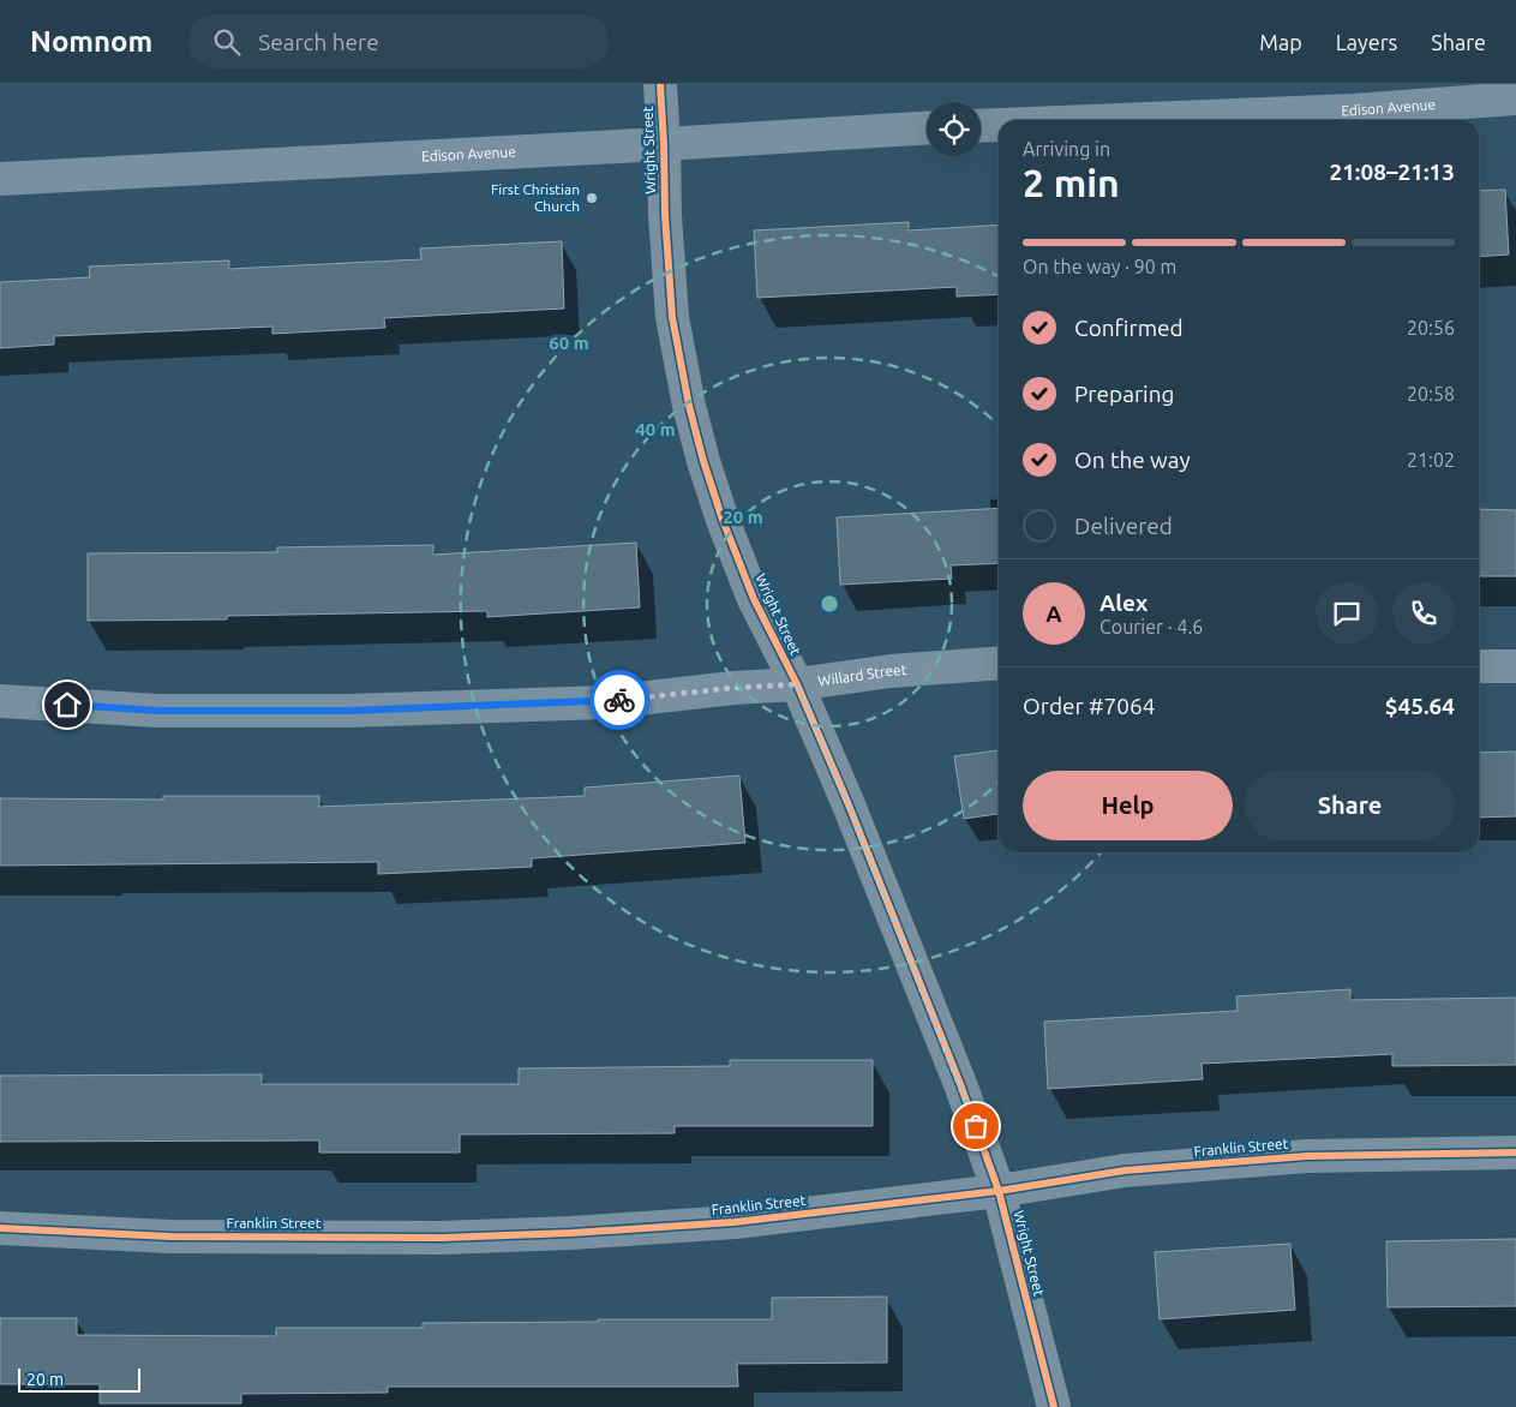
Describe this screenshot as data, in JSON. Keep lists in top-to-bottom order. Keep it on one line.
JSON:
{"streets":{"street":["Edison Avenue","Wright Street","Willard Street","Franklin Street"]},"crossings":[["Edison Avenue","Wright Street"],["Wright Street","Willard Street"],["Wright Street","Franklin Street"]],"places":["First Christian Church"],"scale_bar":"20 m","page":{"header":"Nomnom","search":"Search here","nav":["Map","Layers","Share"],"heading":["2 min","Arriving in","21:08–21:13"],"panel":["Alex","Courier · 4.6","Order #7064","$45.64"],"bar":"On the way · 90 m","list":[["Confirmed","20:56"],["Preparing","20:58"],["On the way","21:02"],"Delivered"],"round":"A","buttons":["Help","Share"],"scale":"20 m"},"rings":["60 m","40 m","20 m"]}
